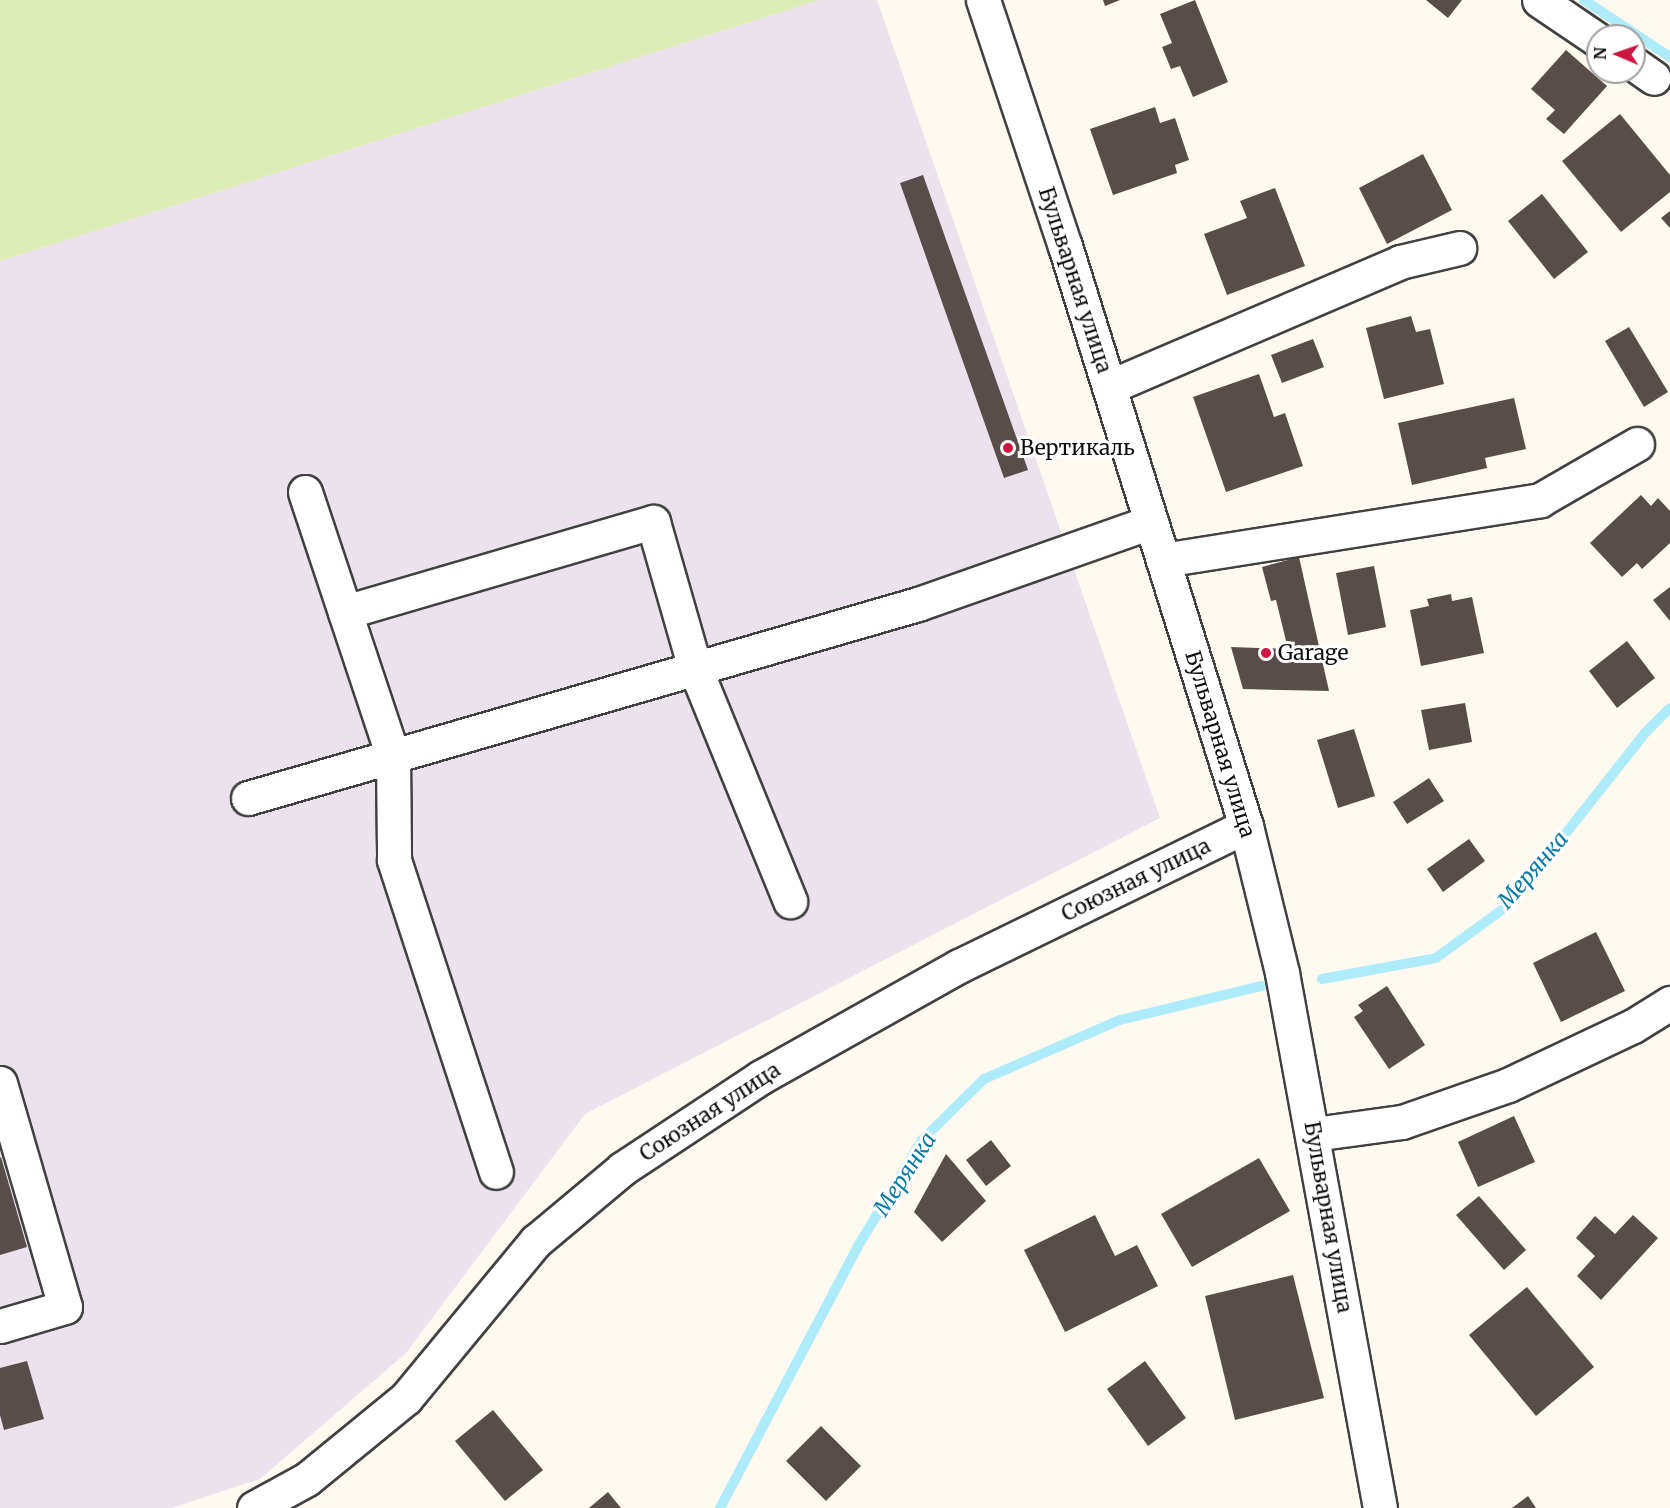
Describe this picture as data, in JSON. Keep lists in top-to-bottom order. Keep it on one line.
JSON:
{"streets":{"street":["Бульварная улица","Союзная улица"]},"crossings":[["Бульварная улица","Союзная улица"]],"water":["Мерянка"],"places":["Вертикаль","Garage"],"north":"left"}
